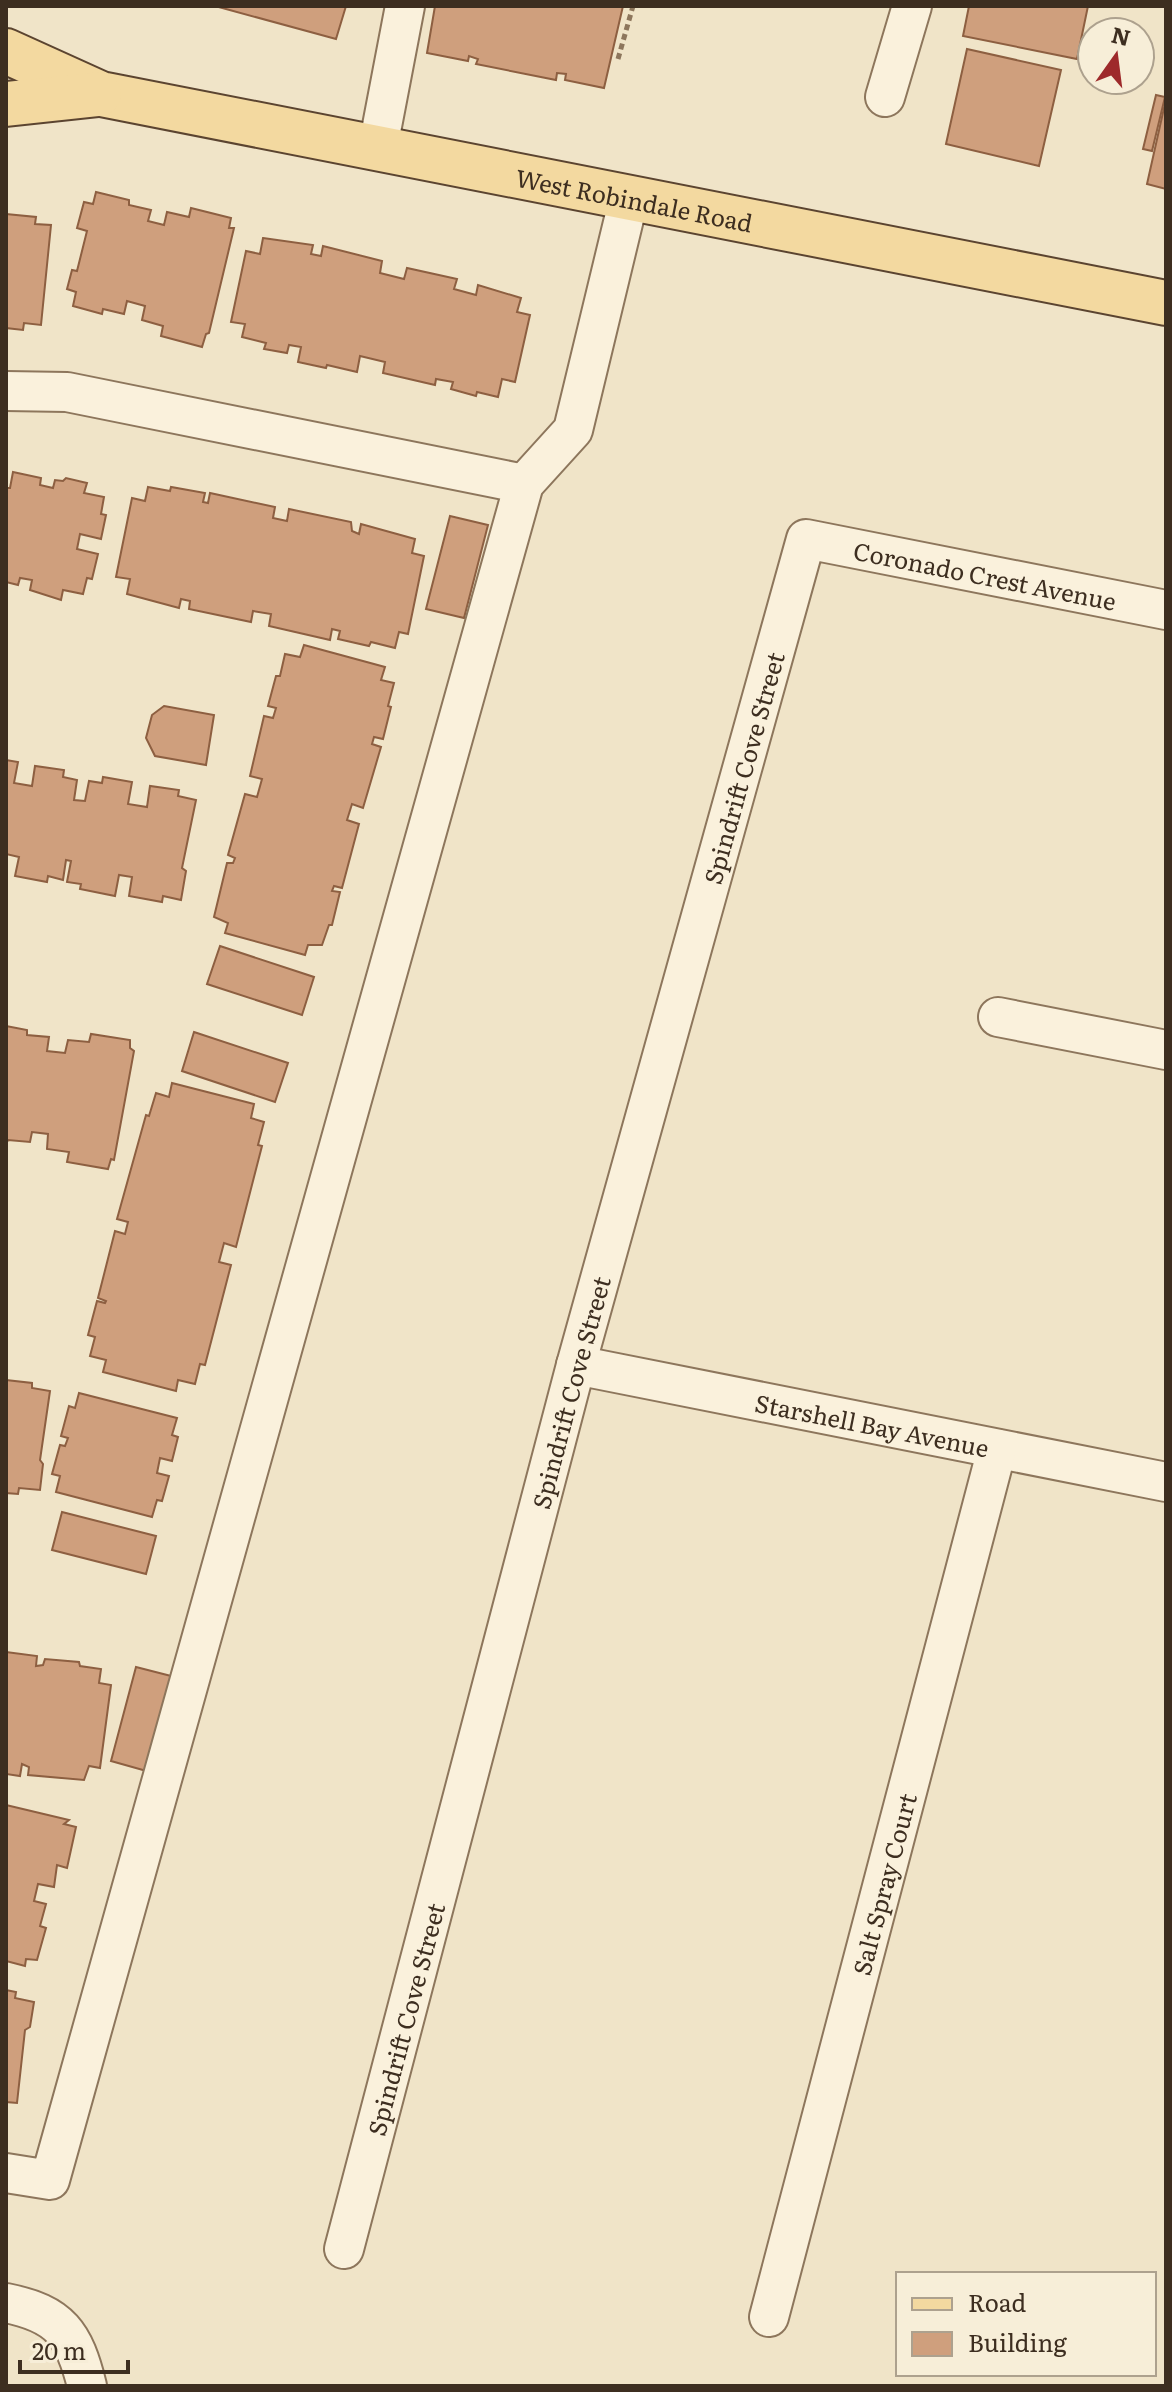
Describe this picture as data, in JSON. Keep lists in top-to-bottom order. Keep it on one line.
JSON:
{"streets":{"main road":["West Robindale Road"],"street":["Coronado Crest Avenue","Spindrift Cove Street","Starshell Bay Avenue","Salt Spray Court"]},"crossings":[["Coronado Crest Avenue","Spindrift Cove Street"],["Spindrift Cove Street","Starshell Bay Avenue"],["Starshell Bay Avenue","Salt Spray Court"]],"legend":["Road","Building"],"scale_bar":"20 m","north":"top"}
